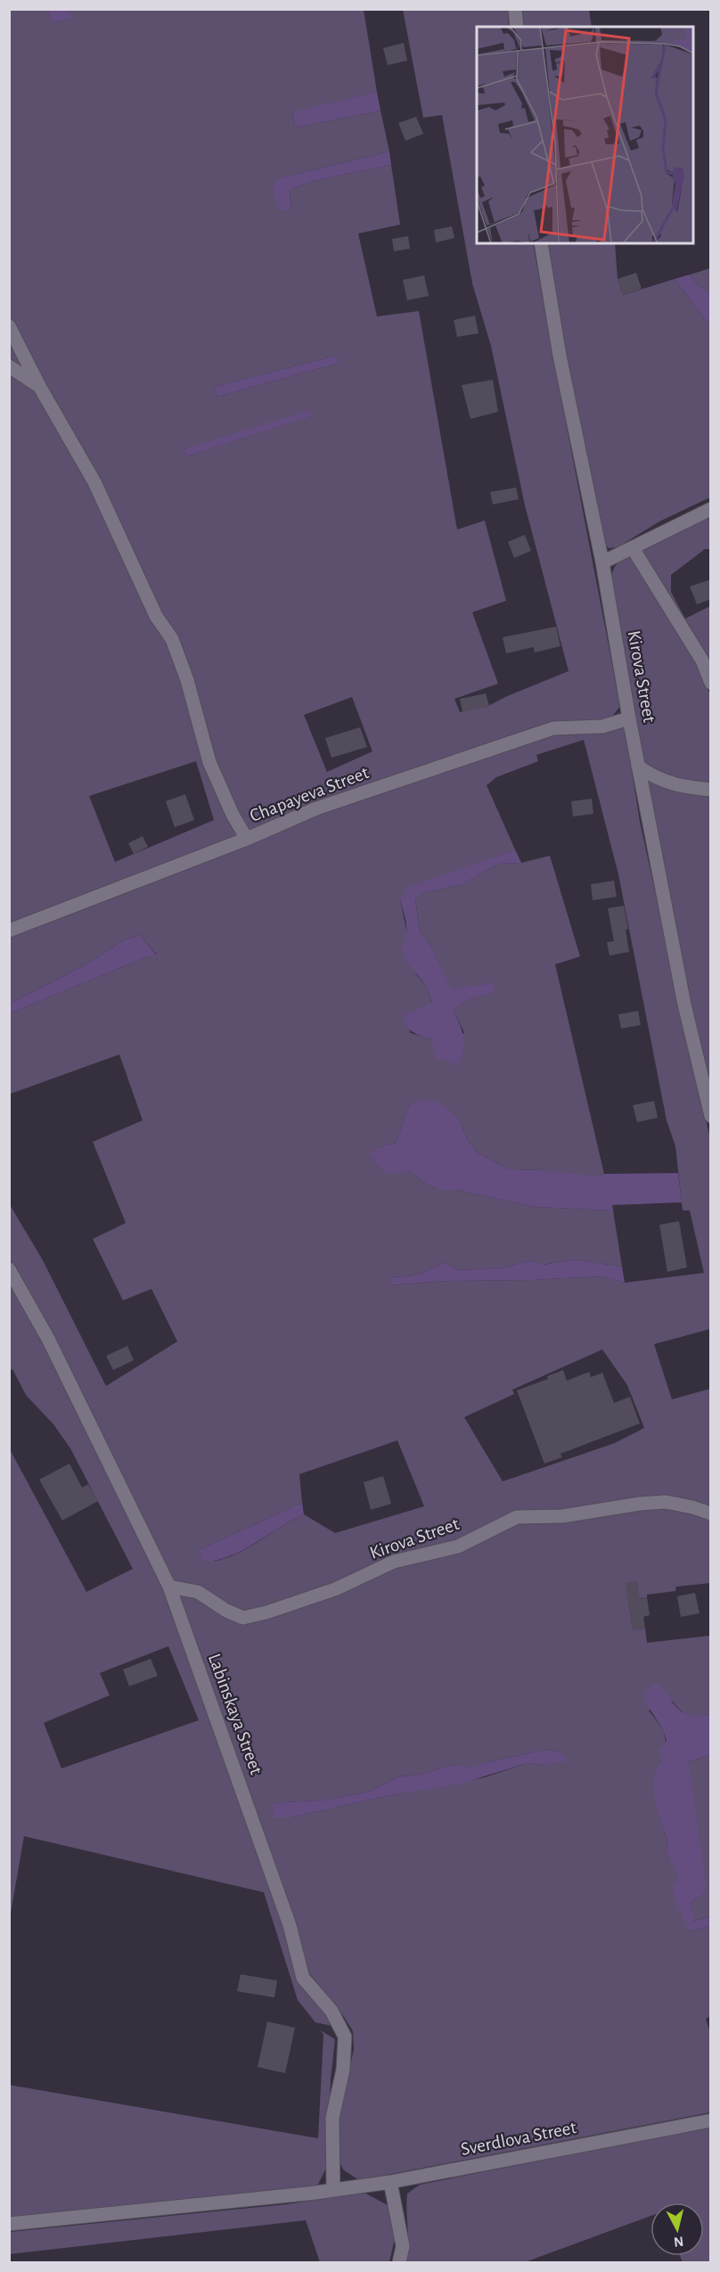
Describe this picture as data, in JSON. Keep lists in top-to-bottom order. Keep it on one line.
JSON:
{"streets":{"street":["Kirova Street","Chapayeva Street","Labinskaya Street","Sverdlova Street"]},"crossings":[["Kirova Street","Chapayeva Street"],["Kirova Street","Labinskaya Street"],["Labinskaya Street","Sverdlova Street"]],"north":"bottom"}
